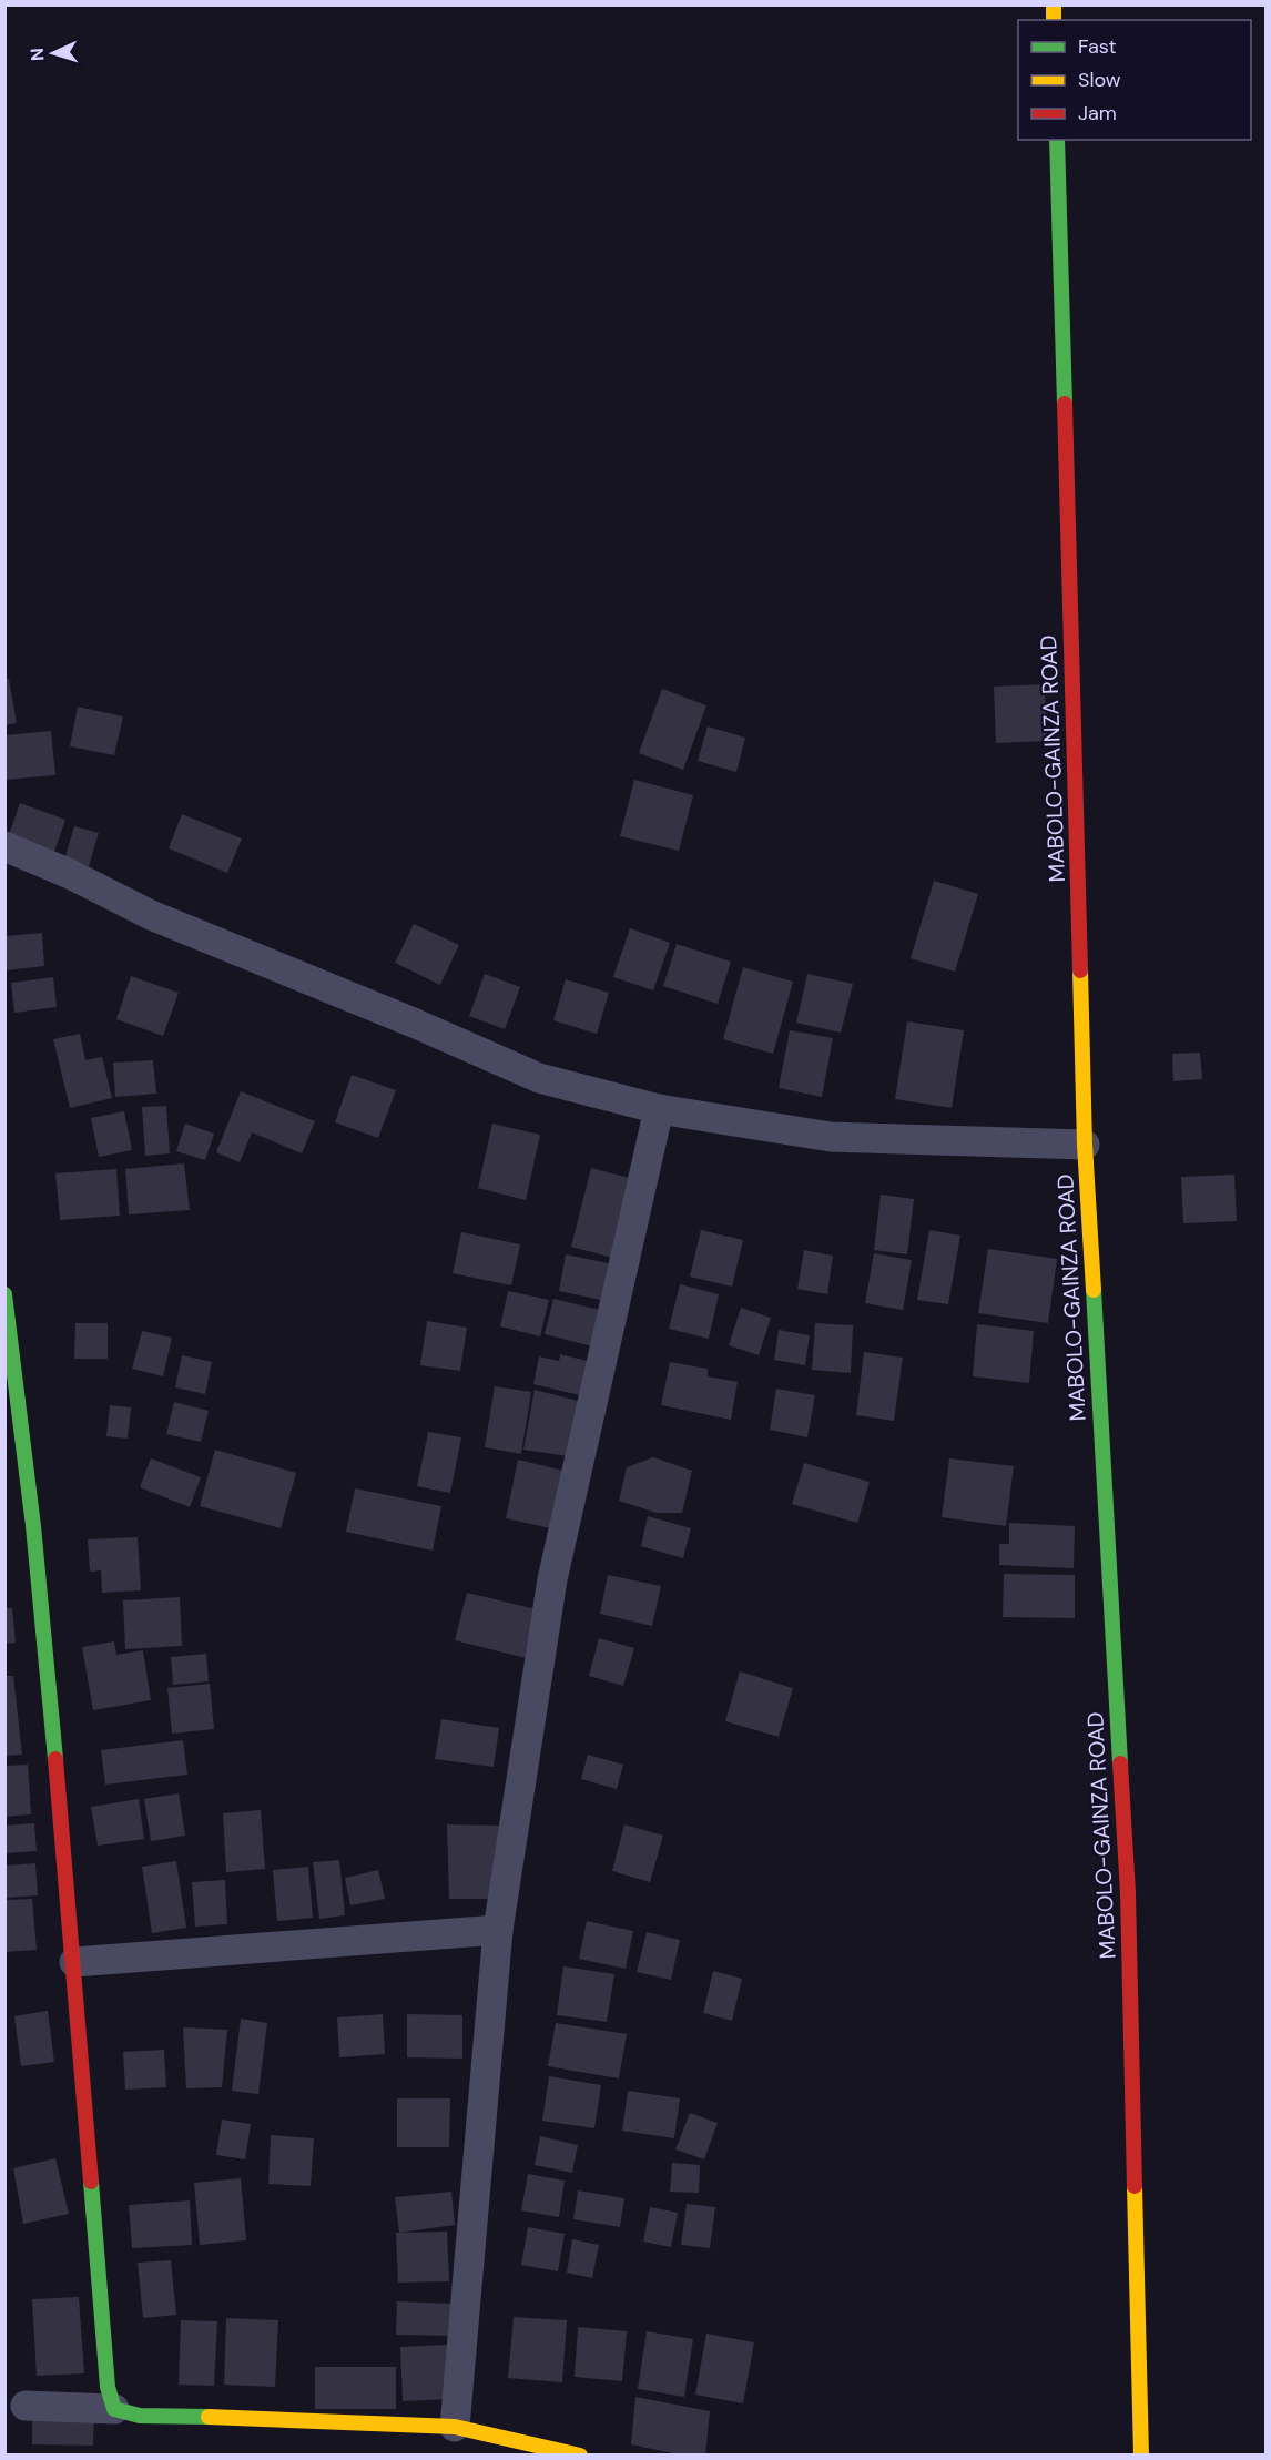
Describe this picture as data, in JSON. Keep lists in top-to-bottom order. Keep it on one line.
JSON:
{"streets":{"main road":["MABOLO-GAINZA ROAD"]},"legend":["Fast","Slow","Jam"],"north":"left"}
